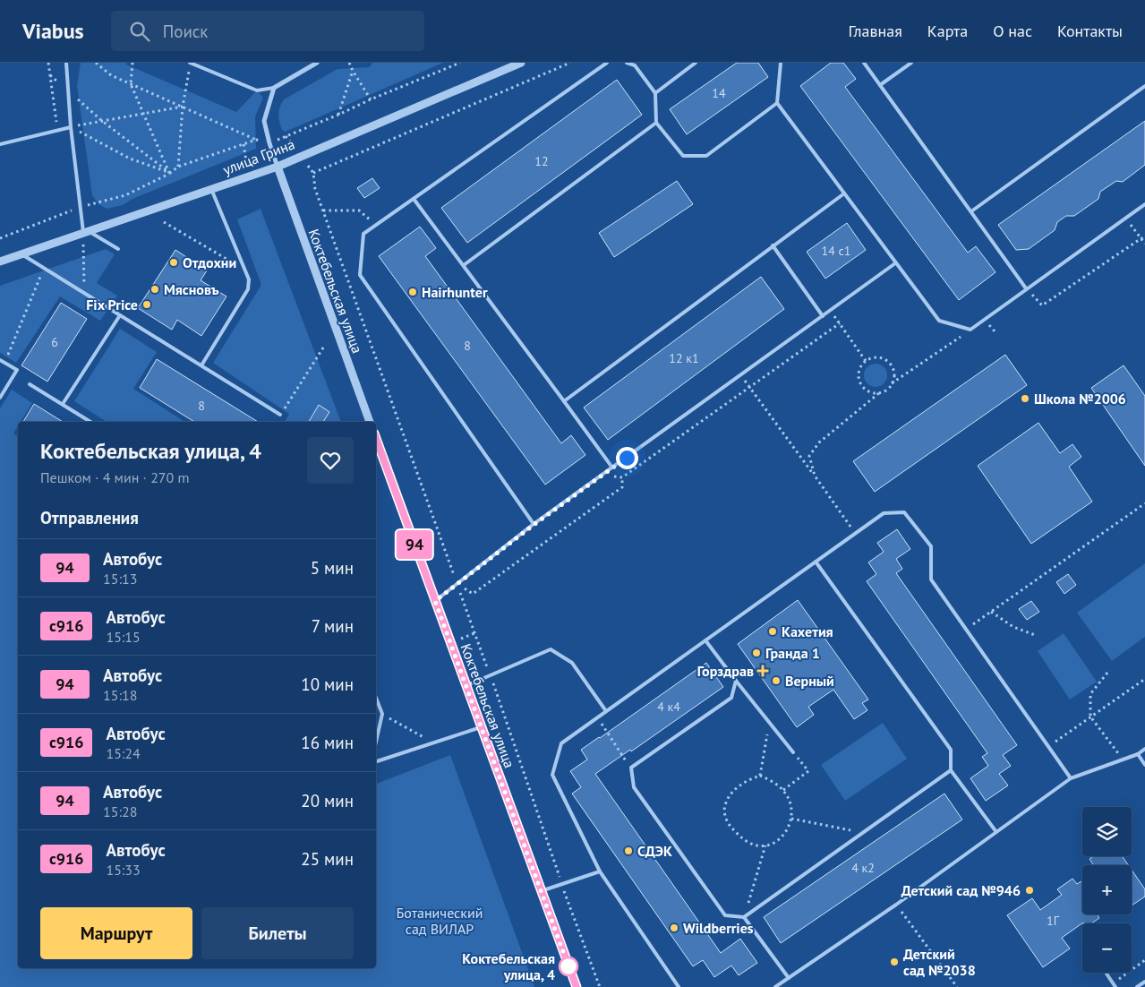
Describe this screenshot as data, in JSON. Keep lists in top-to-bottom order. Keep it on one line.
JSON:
{"streets":{"street":["улица Грина","Коктебельская улица"]},"crossings":[["улица Грина","Коктебельская улица"]],"parks":["Ботанический сад ВИЛАР"],"places":{"other":["Отдохни","Мясновъ","Hairhunter","Fix Price","Школа №2006","Кахетия","Гранда 1","Верный","СДЭК","Детский сад №946","Wildberries","Детский сад №2038","Коктебельская улица, 4"],"health":["Горздрав"]},"lines":["bus line 94"],"house_numbers":["14","12","14 с1","6","8","12 к1","8","4 к4","4 к2","1Г"],"page":{"header":"Viabus","search":"Поиск","nav":["Главная","Карта","О нас","Контакты"],"on_map":"94","heading":[["Коктебельская улица, 4","Пешком · 4 мин · 270 m"],"Отправления"],"list":[{"mark":"94","name":"Автобус","note":"15:13","value":"5 мин"},{"mark":"с916","name":"Автобус","note":"15:15","value":"7 мин"},{"mark":"94","name":"Автобус","note":"15:18","value":"10 мин"},{"mark":"с916","name":"Автобус","note":"15:24","value":"16 мин"},{"mark":"94","name":"Автобус","note":"15:28","value":"20 мин"},{"mark":"с916","name":"Автобус","note":"15:33","value":"25 мин"}],"map_buttons":["+","−"],"buttons":["Маршрут","Билеты"]}}
